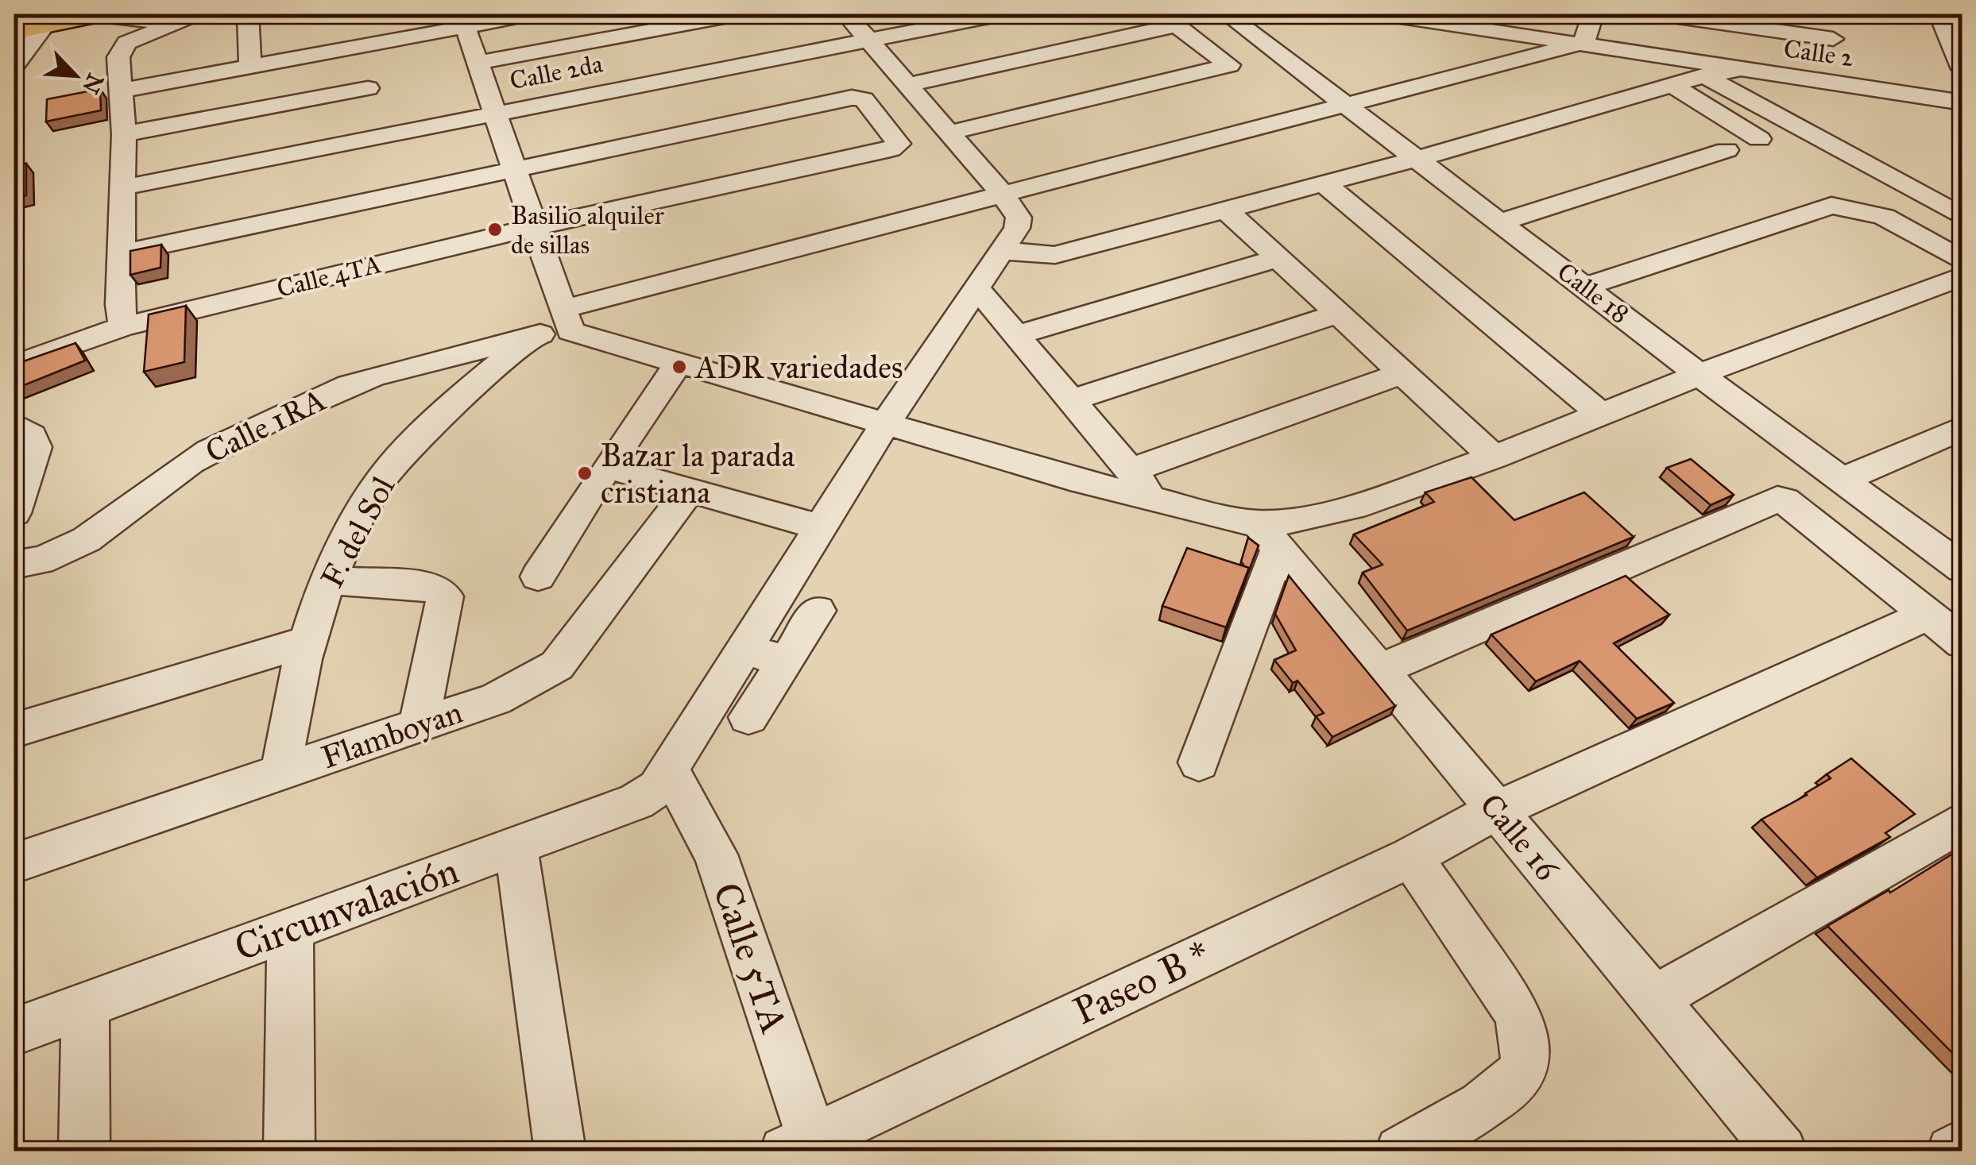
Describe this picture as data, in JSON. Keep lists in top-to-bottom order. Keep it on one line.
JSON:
{"streets":{"street":["Calle 2","Calle 2da","Calle 4TA","Calle 18","Calle 1RA","F. del Sol","Flamboyan","Calle 16","Circunvalación","Calle 5TA","Paseo B *"]},"crossings":[["Calle 2","Calle 1RA"],["Calle 18","Calle 1RA"],["Calle 1RA","F. del Sol"],["Calle 1RA","Circunvalación"],["F. del Sol","Flamboyan"],["Calle 16","Paseo B *"],["Circunvalación","Calle 5TA"],["Calle 5TA","Paseo B *"]],"places":["Basilio alquiler de sillas","ADR variedades","Bazar la parada cristiana"],"north":"bottom right"}
